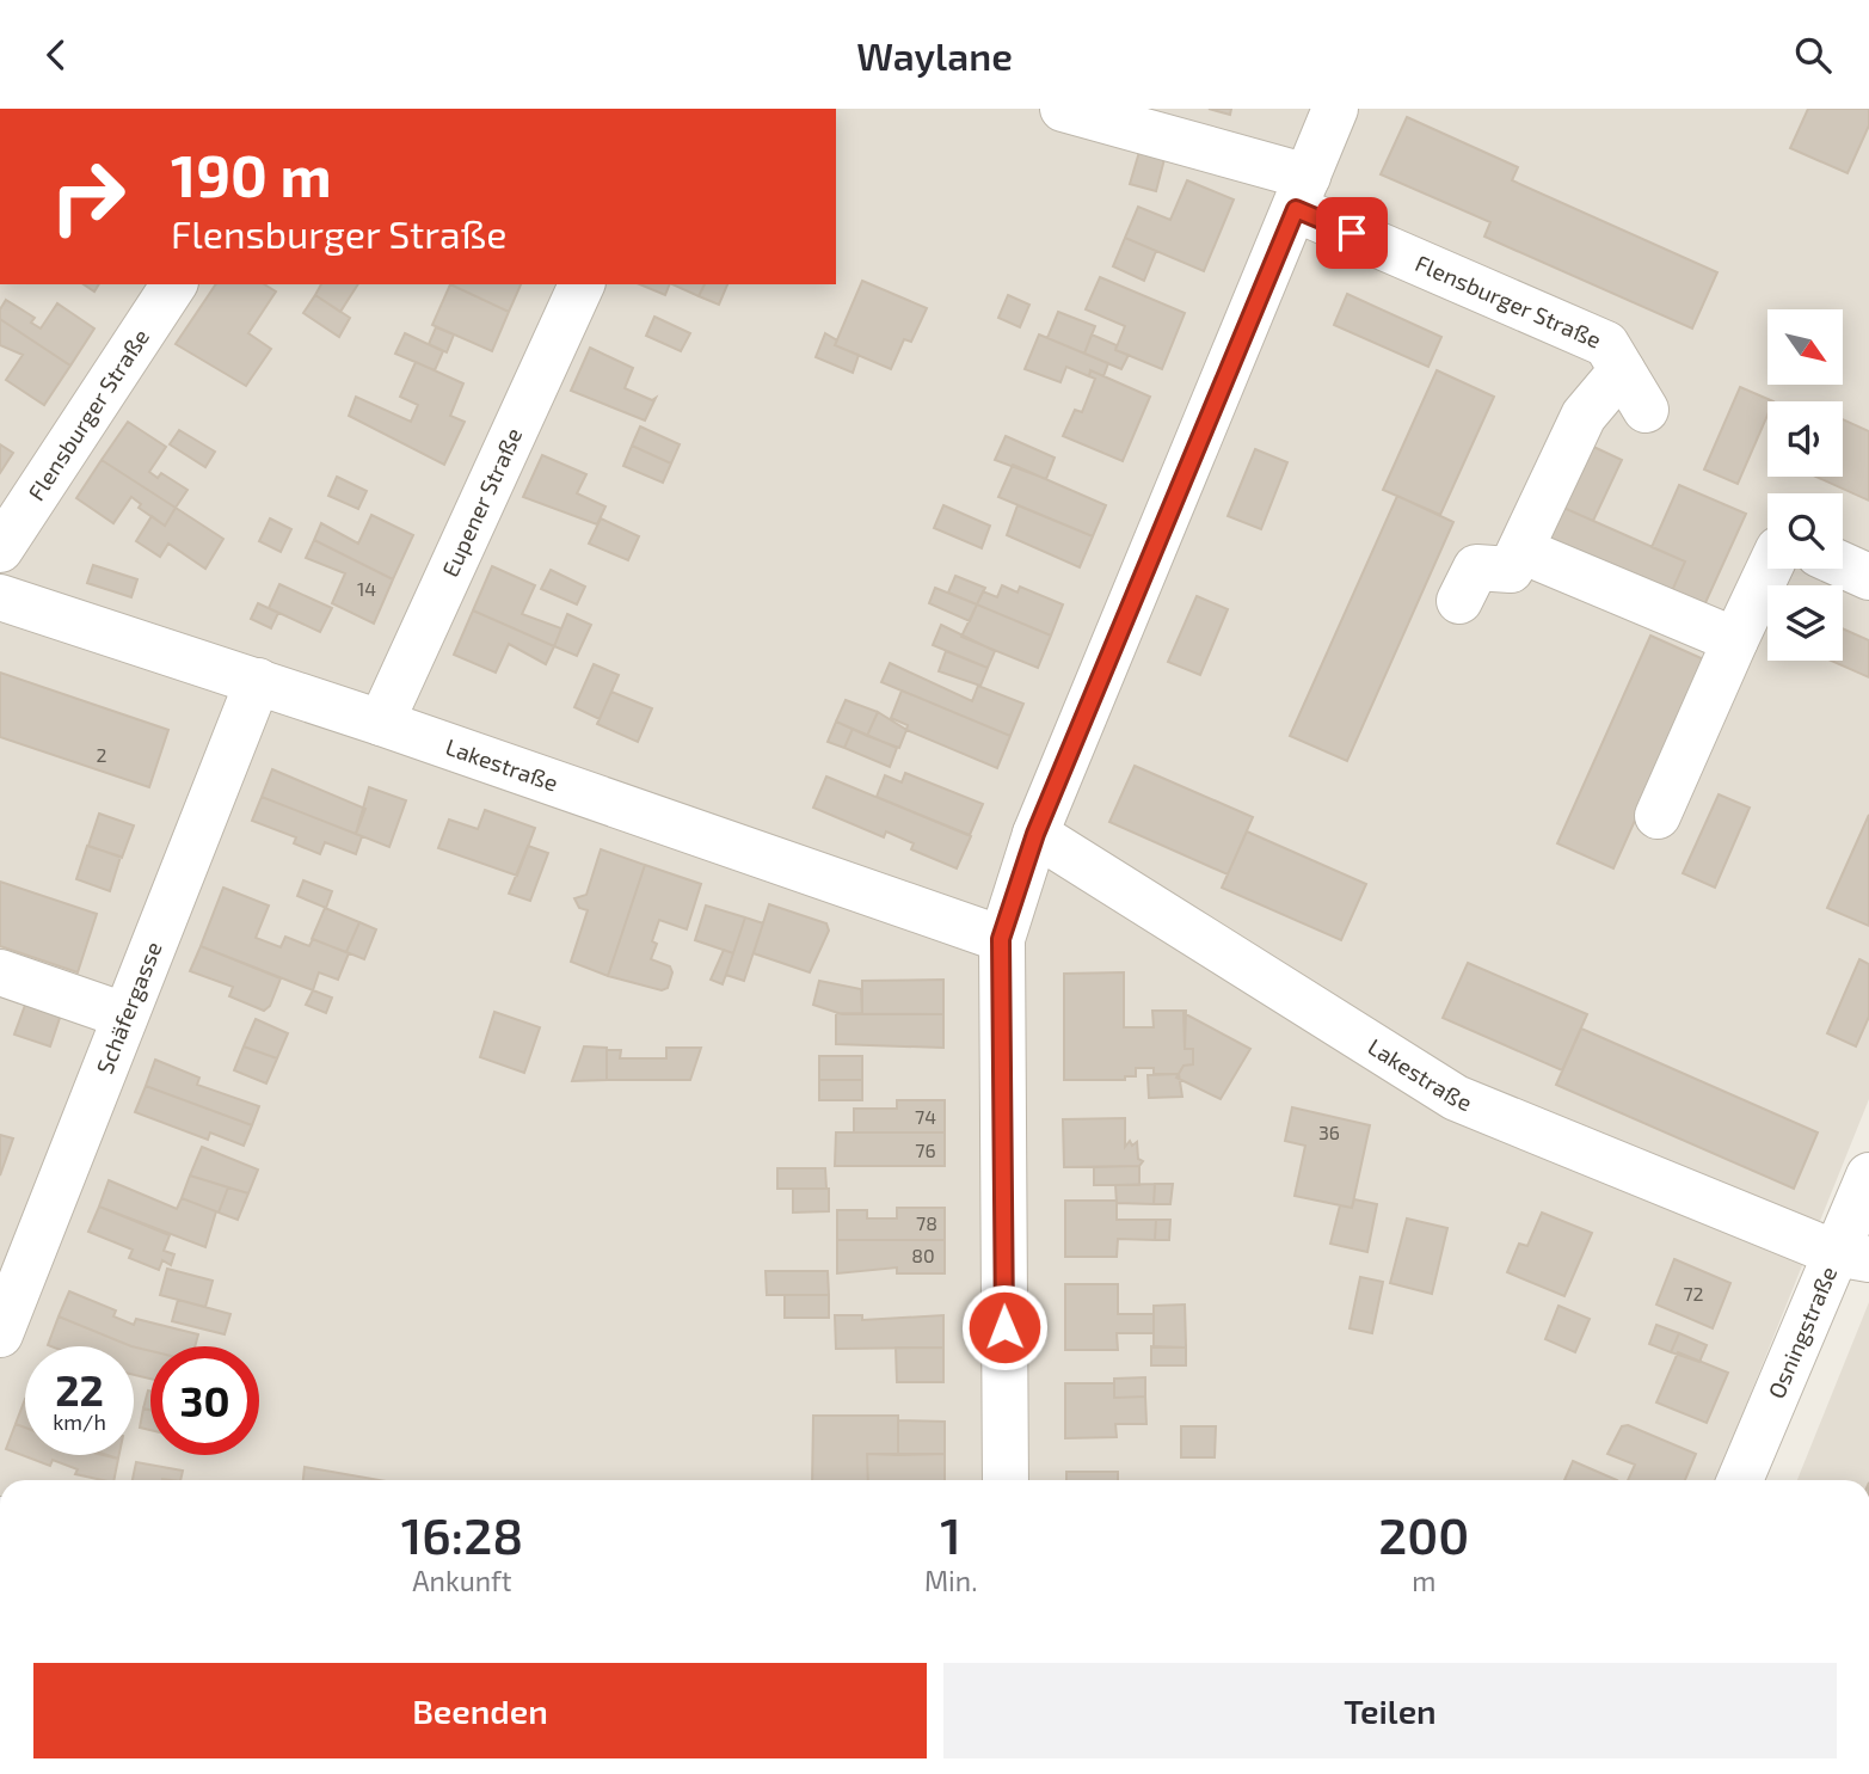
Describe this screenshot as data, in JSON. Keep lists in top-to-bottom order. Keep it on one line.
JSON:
{"streets":{"street":["Flensburger Straße","Eupener Straße","Lakestraße","Schäfergasse","Osningstraße"]},"crossings":[["Eupener Straße","Lakestraße"],["Lakestraße","Schäfergasse"],["Lakestraße","Osningstraße"]],"house_numbers":["14","2","74","36","76","78","80","72"],"north":"bottom right","page":{"header":"Waylane","turn":["190 m","Flensburger Straße"],"speed":"22 km/h","limit":"30","eta":["16:28","Ankunft","1","Min.","200","m"],"buttons":["Beenden","Teilen"]}}
